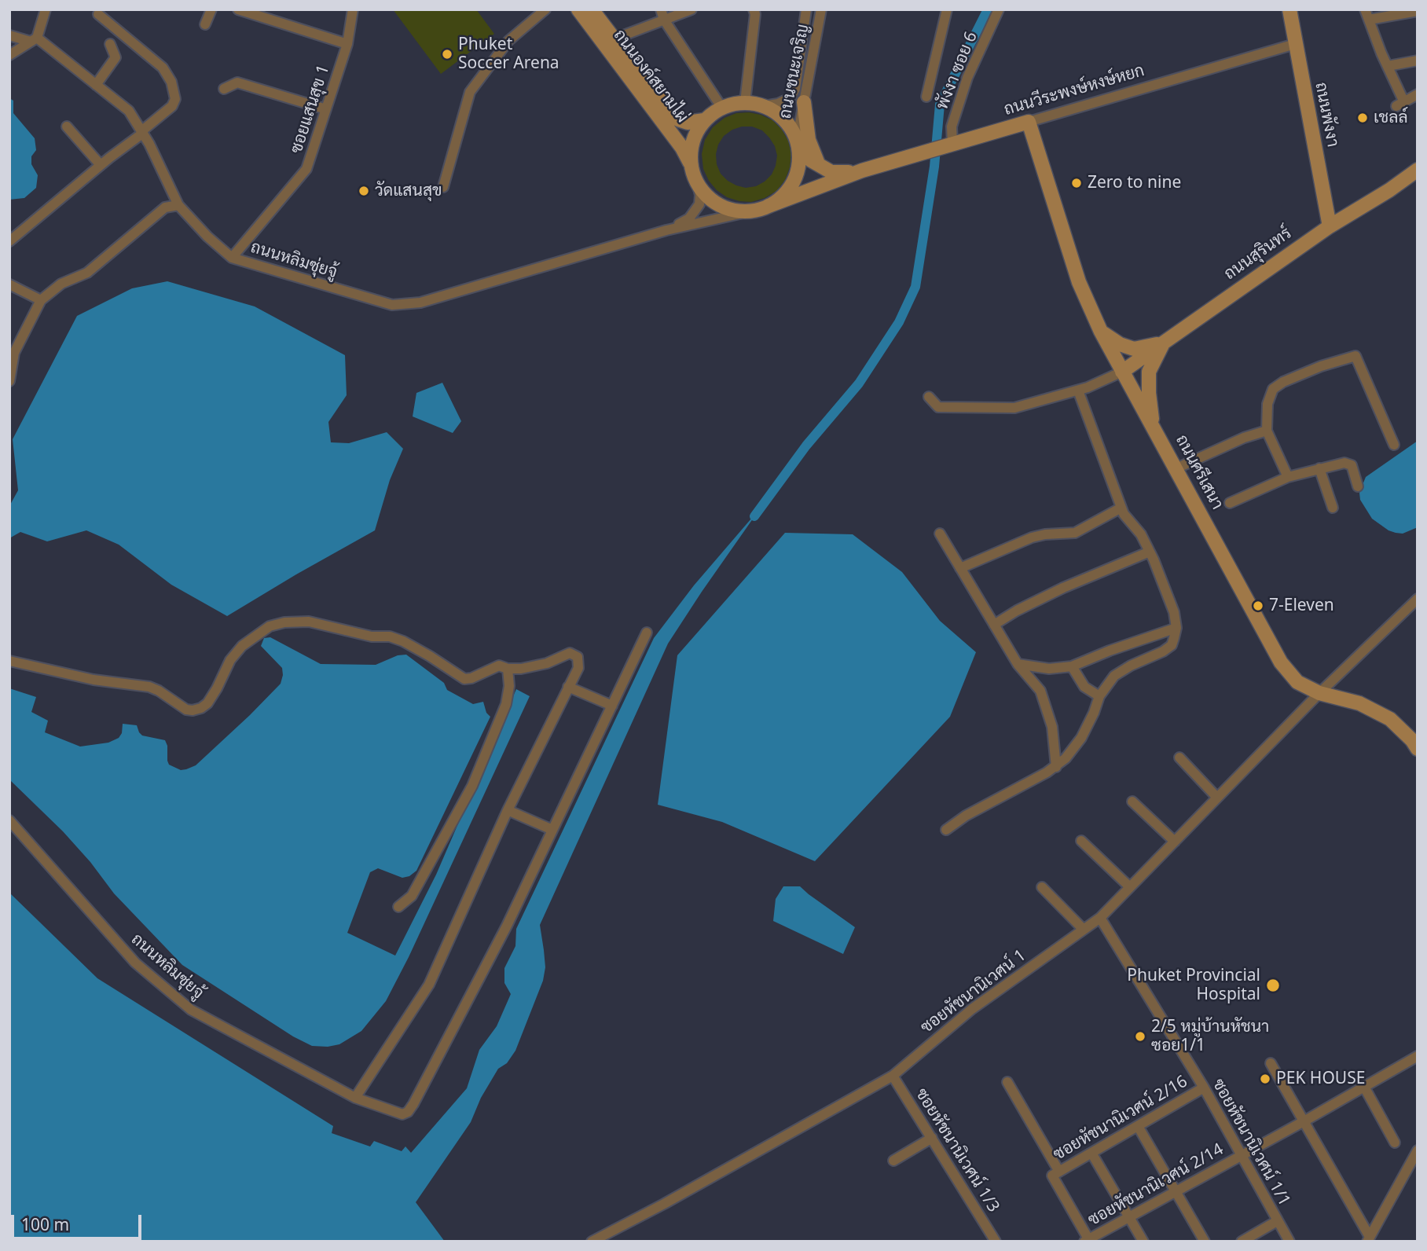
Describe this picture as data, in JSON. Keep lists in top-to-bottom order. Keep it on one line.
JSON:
{"streets":{"street":["พังงา ซอย 6","ถนนชนะเจริญ","ถนนองค์สยามไผ่","ถนนวีระพงษ์หงษ์หยก","ซอยแสนสุข 1","ถนนพังงา","ถนนสุรินทร์","ถนนหลิมซุ่ยจู้","ถนนศรีเสนา","ซอยหัชนานิเวศน์ 1","ซอยหัชนานิเวศน์ 2/16","ซอยหัชนานิเวศน์ 1/1","ซอยหัชนานิเวศน์ 1/3","ซอยหัชนานิเวศน์ 2/14"]},"crossings":[["พังงา ซอย 6","ถนนวีระพงษ์หงษ์หยก"],["ถนนชนะเจริญ","ถนนองค์สยามไผ่"],["ถนนชนะเจริญ","ถนนวีระพงษ์หงษ์หยก"],["ถนนชนะเจริญ","ถนนหลิมซุ่ยจู้"],["ถนนองค์สยามไผ่","ถนนวีระพงษ์หงษ์หยก"],["ถนนองค์สยามไผ่","ถนนหลิมซุ่ยจู้"],["ถนนวีระพงษ์หงษ์หยก","ถนนพังงา"],["ถนนวีระพงษ์หงษ์หยก","ถนนหลิมซุ่ยจู้"],["ถนนวีระพงษ์หงษ์หยก","ถนนศรีเสนา"],["ซอยแสนสุข 1","ถนนหลิมซุ่ยจู้"],["ถนนพังงา","ถนนสุรินทร์"],["ถนนสุรินทร์","ถนนศรีเสนา"],["ถนนศรีเสนา","ซอยหัชนานิเวศน์ 1"],["ซอยหัชนานิเวศน์ 1","ซอยหัชนานิเวศน์ 1/1"],["ซอยหัชนานิเวศน์ 1","ซอยหัชนานิเวศน์ 1/3"],["ซอยหัชนานิเวศน์ 2/16","ซอยหัชนานิเวศน์ 1/1"],["ซอยหัชนานิเวศน์ 1/1","ซอยหัชนานิเวศน์ 2/14"]],"places":["Phuket Soccer Arena","เชลล์","Zero to nine","วัดแสนสุข","7-Eleven","Phuket Provincial Hospital","2/5 หมู่บ้านหัชนา ซอย1/1","PEK HOUSE"],"scale_bar":"100 m"}
